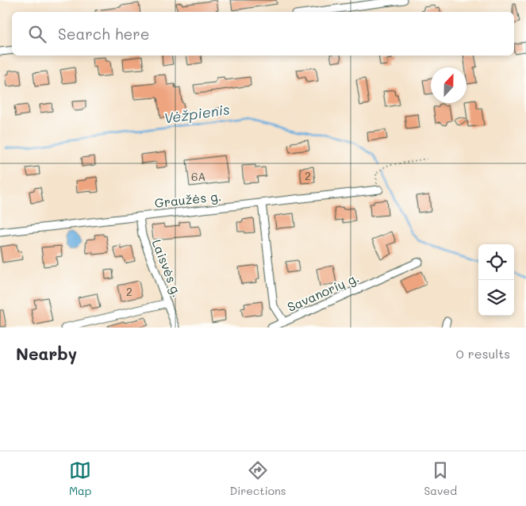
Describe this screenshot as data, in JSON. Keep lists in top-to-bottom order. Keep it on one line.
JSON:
{"streets":{"street":["Graužės g.","Laisvės g.","Savanorių g."]},"crossings":[["Graužės g.","Laisvės g."],["Graužės g.","Savanorių g."]],"water":["Vėžpienis"],"house_numbers":["2","6A","2"],"north":"top","page":{"search":"Search here","heading":["Nearby","0 results"],"nav":["Map","Directions","Saved"]}}
